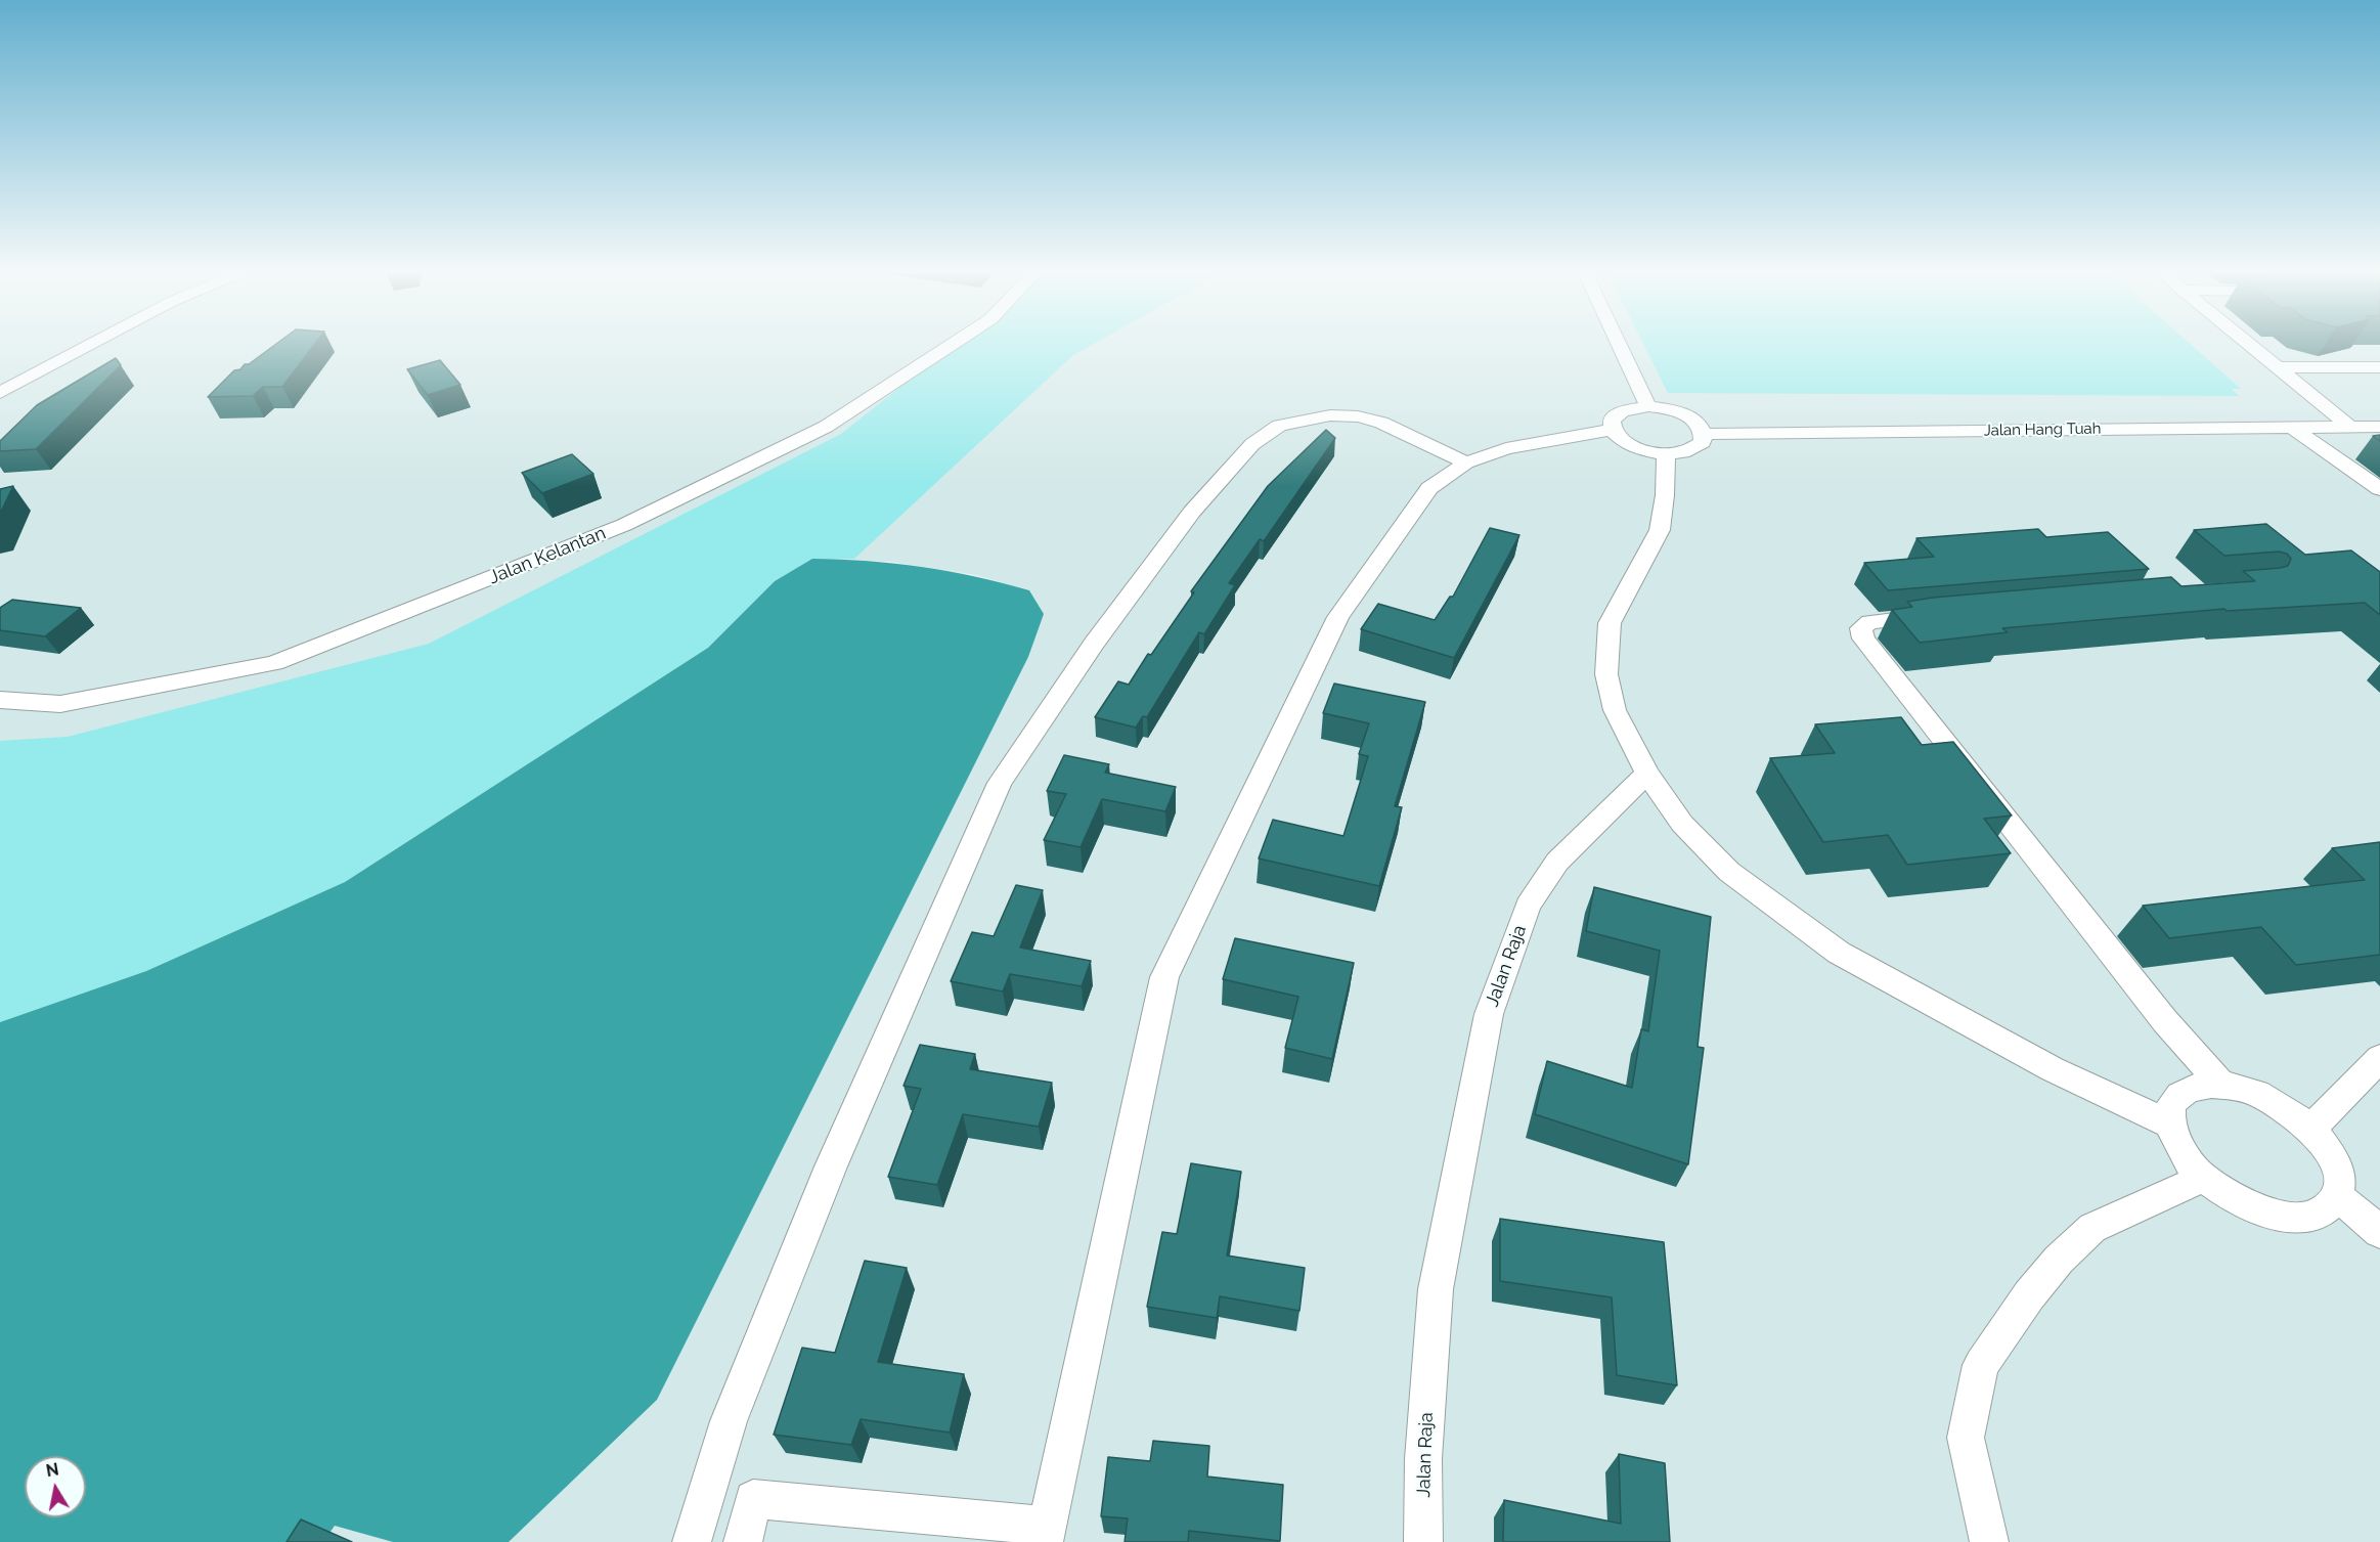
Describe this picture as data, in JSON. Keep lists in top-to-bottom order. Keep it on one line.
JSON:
{"streets":{"street":["Jalan Hang Tuah","Jalan Kelantan","Jalan Raja"]},"north":"top"}
